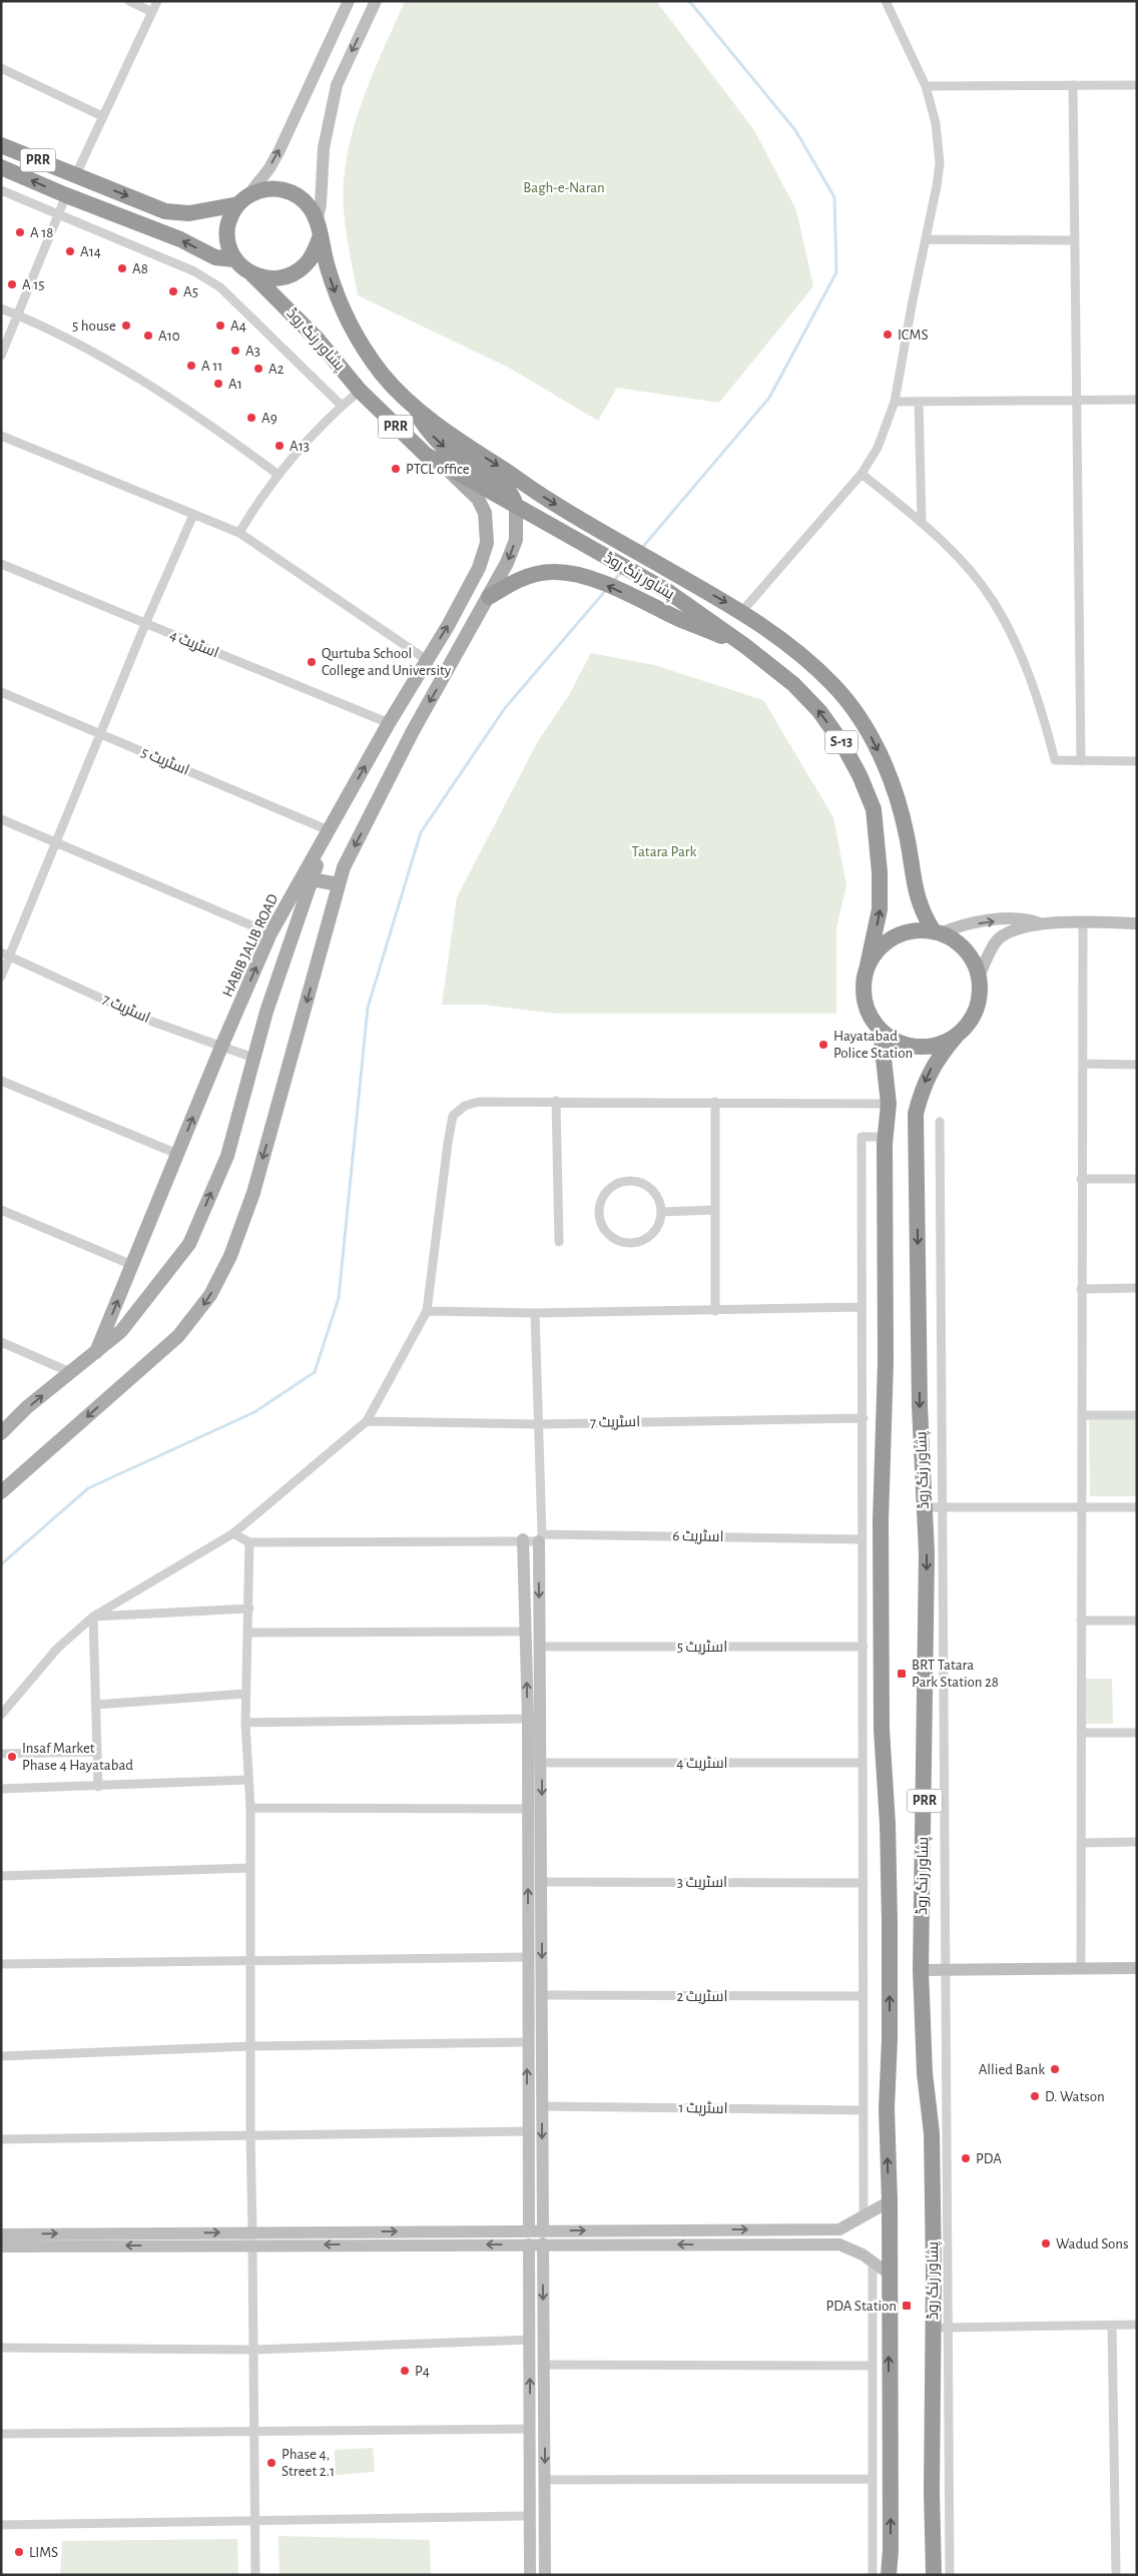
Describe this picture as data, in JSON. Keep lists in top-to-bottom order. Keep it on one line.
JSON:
{"streets":{"highway":["PRR","پشاور رنگ روڈ","S-13"],"main road":["HABIB JALIB ROAD"],"street":["اسٹریٹ 4","اسٹریٹ 5","اسٹریٹ 7","اسٹریٹ 6","اسٹریٹ 3","اسٹریٹ 2","اسٹریٹ 1"]},"crossings":[["PRR","پشاور رنگ روڈ"],["پشاور رنگ روڈ","HABIB JALIB ROAD"],["اسٹریٹ 4","HABIB JALIB ROAD"],["اسٹریٹ 5","HABIB JALIB ROAD"],["HABIB JALIB ROAD","اسٹریٹ 7"]],"parks":["Bagh-e-Naran","Tatara Park"],"places":{"other":["A 18","A14","A8","A 15","A5","5 house","A4","ICMS","A10","A3","A 11","A2","A1","A9","A13","PTCL office","Qurtuba School College and University","Hayatabad Police Station","Insaf Market Phase 4 Hayatabad","Allied Bank","D. Watson","PDA","Wadud Sons","P4","Phase 4, Street 2.1","LIMS"],"transit":["BRT Tatara Park Station 28","PDA Station"]}}
